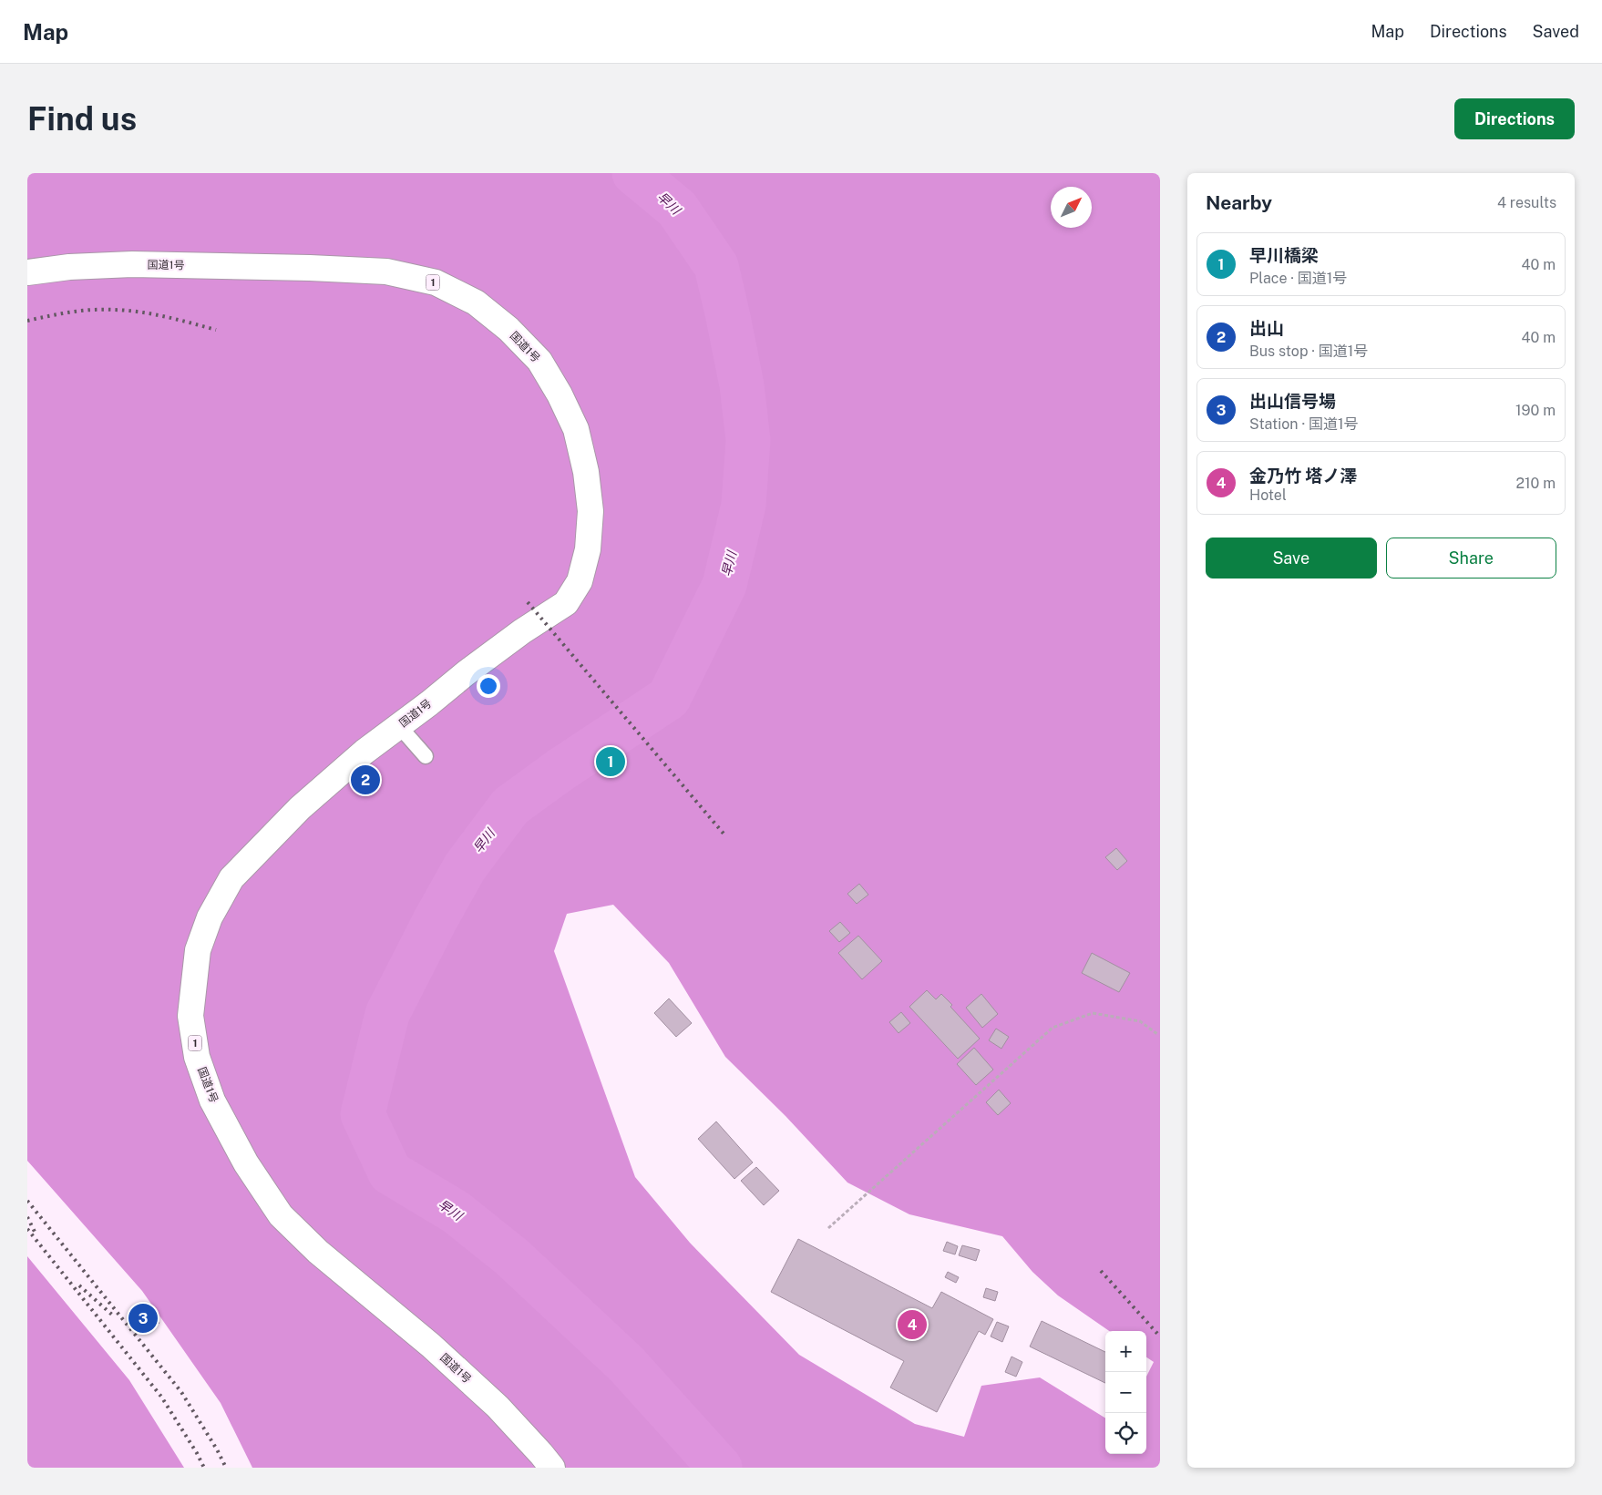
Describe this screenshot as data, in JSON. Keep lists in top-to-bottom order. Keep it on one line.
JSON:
{"streets":{"highway":["国道1号","1"]},"water":["早川"],"north":"top right","page":{"header":"Map","nav":["Map","Directions","Saved"],"buttons":["Directions",["Save","Share"]],"title":"Find us","heading":["Nearby","4 results"],"list":[{"mark":"1","name":"早川橋梁","note":"Place · 国道1号","value":"40 m"},{"mark":"2","name":"出山","note":"Bus stop · 国道1号","value":"40 m"},{"mark":"3","name":"出山信号場","note":"Station · 国道1号","value":"190 m"},{"mark":"4","name":"金乃竹 塔ノ澤","note":"Hotel","value":"210 m"}],"pins":["1","2","3","4"],"map_buttons":["+","−"]}}
